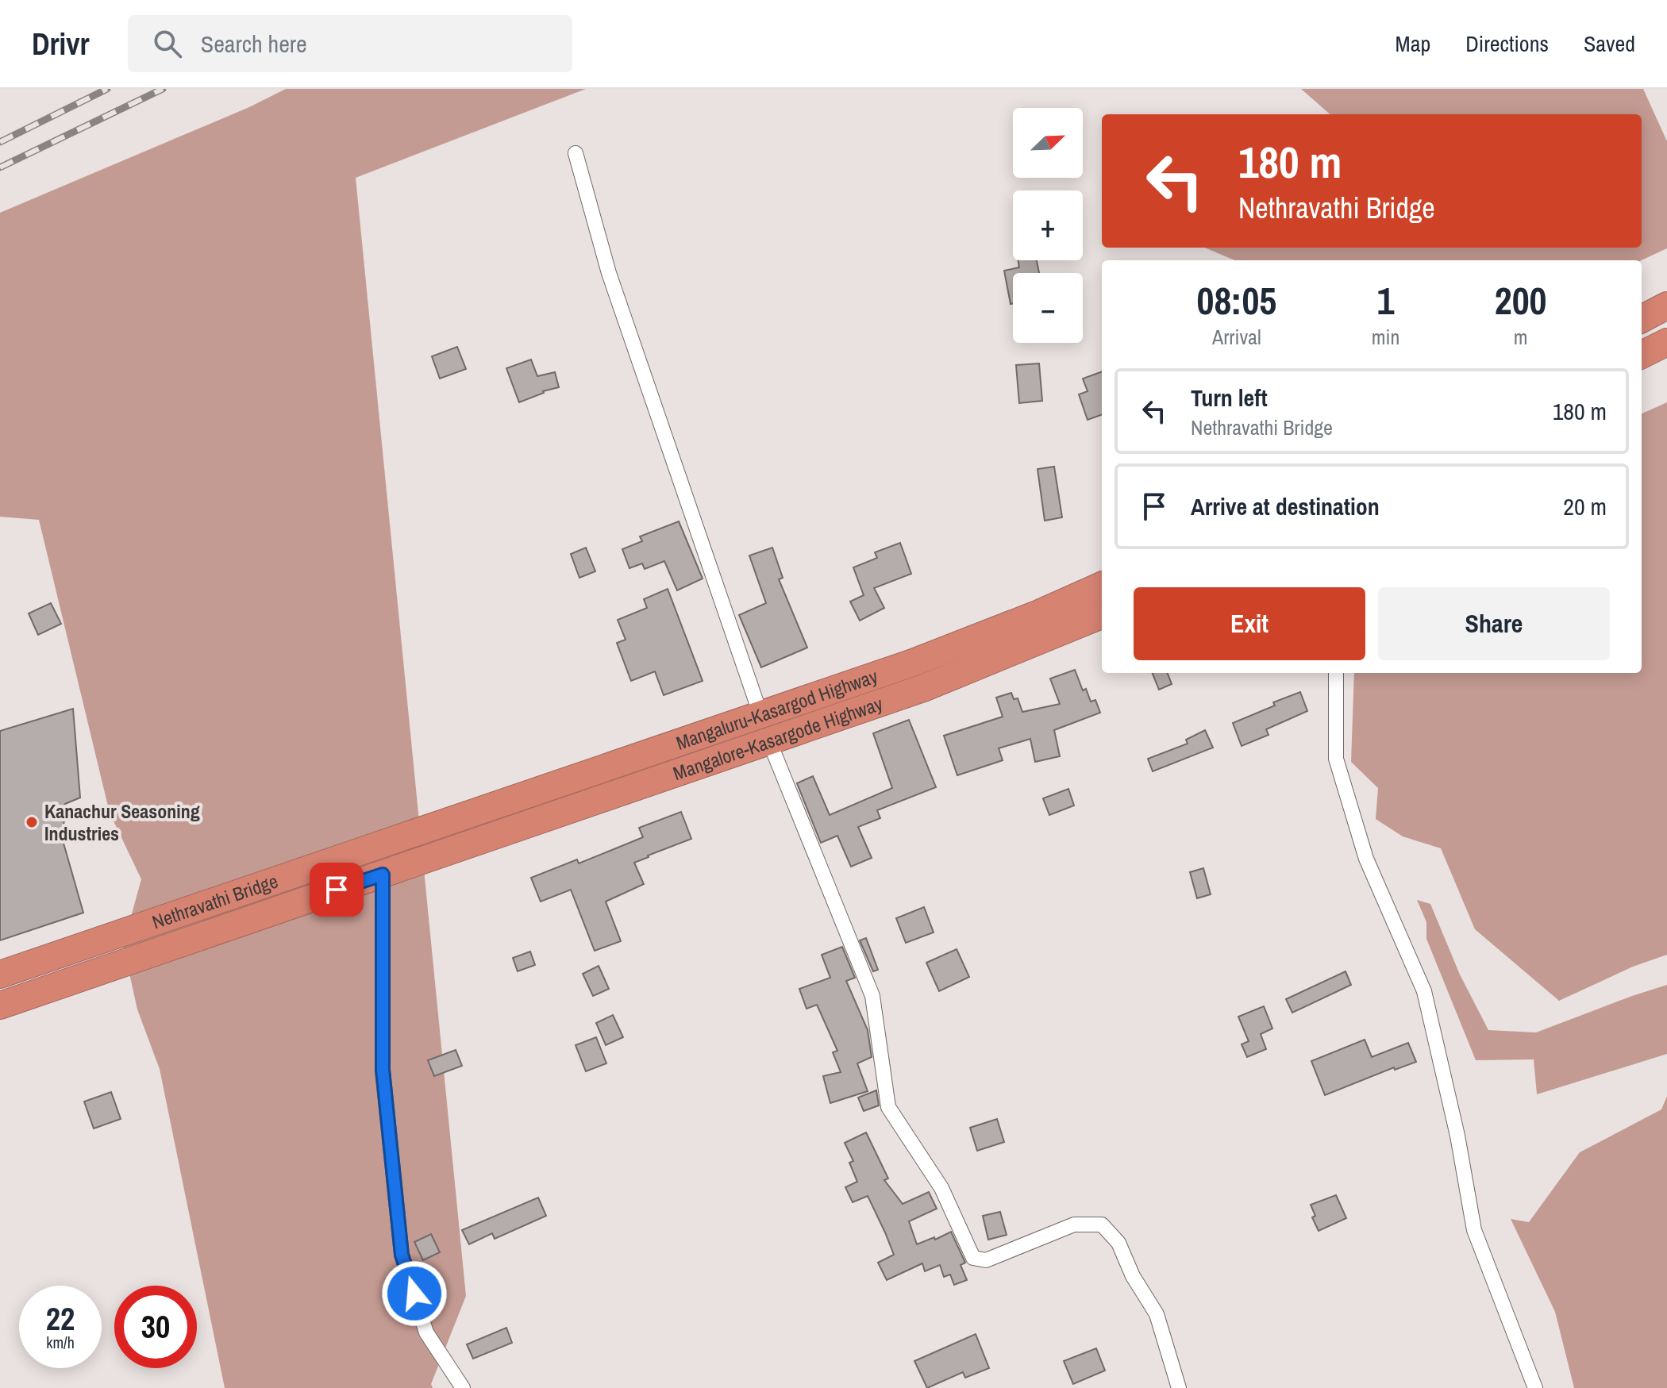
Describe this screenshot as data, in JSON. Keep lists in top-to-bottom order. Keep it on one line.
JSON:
{"streets":{"highway":["Mangaluru-Kasargod Highway","Mangalore-Kasargode Highway","Nethravathi Bridge"]},"crossings":[["Mangaluru-Kasargod Highway","Nethravathi Bridge"],["Mangalore-Kasargode Highway","Nethravathi Bridge"]],"places":["Kanachur Seasoning Industries"],"north":"top right","page":{"header":"Drivr","search":"Search here","nav":["Map","Directions","Saved"],"map_buttons":["+","−"],"turn":["180 m","Nethravathi Bridge"],"eta":["08:05","Arrival","1","min","200","m"],"list":[{"name":"Turn left","note":"Nethravathi Bridge","value":"180 m"},{"name":"Arrive at destination","value":"20 m"}],"buttons":["Exit","Share"],"speed":"22 km/h","limit":"30"}}
